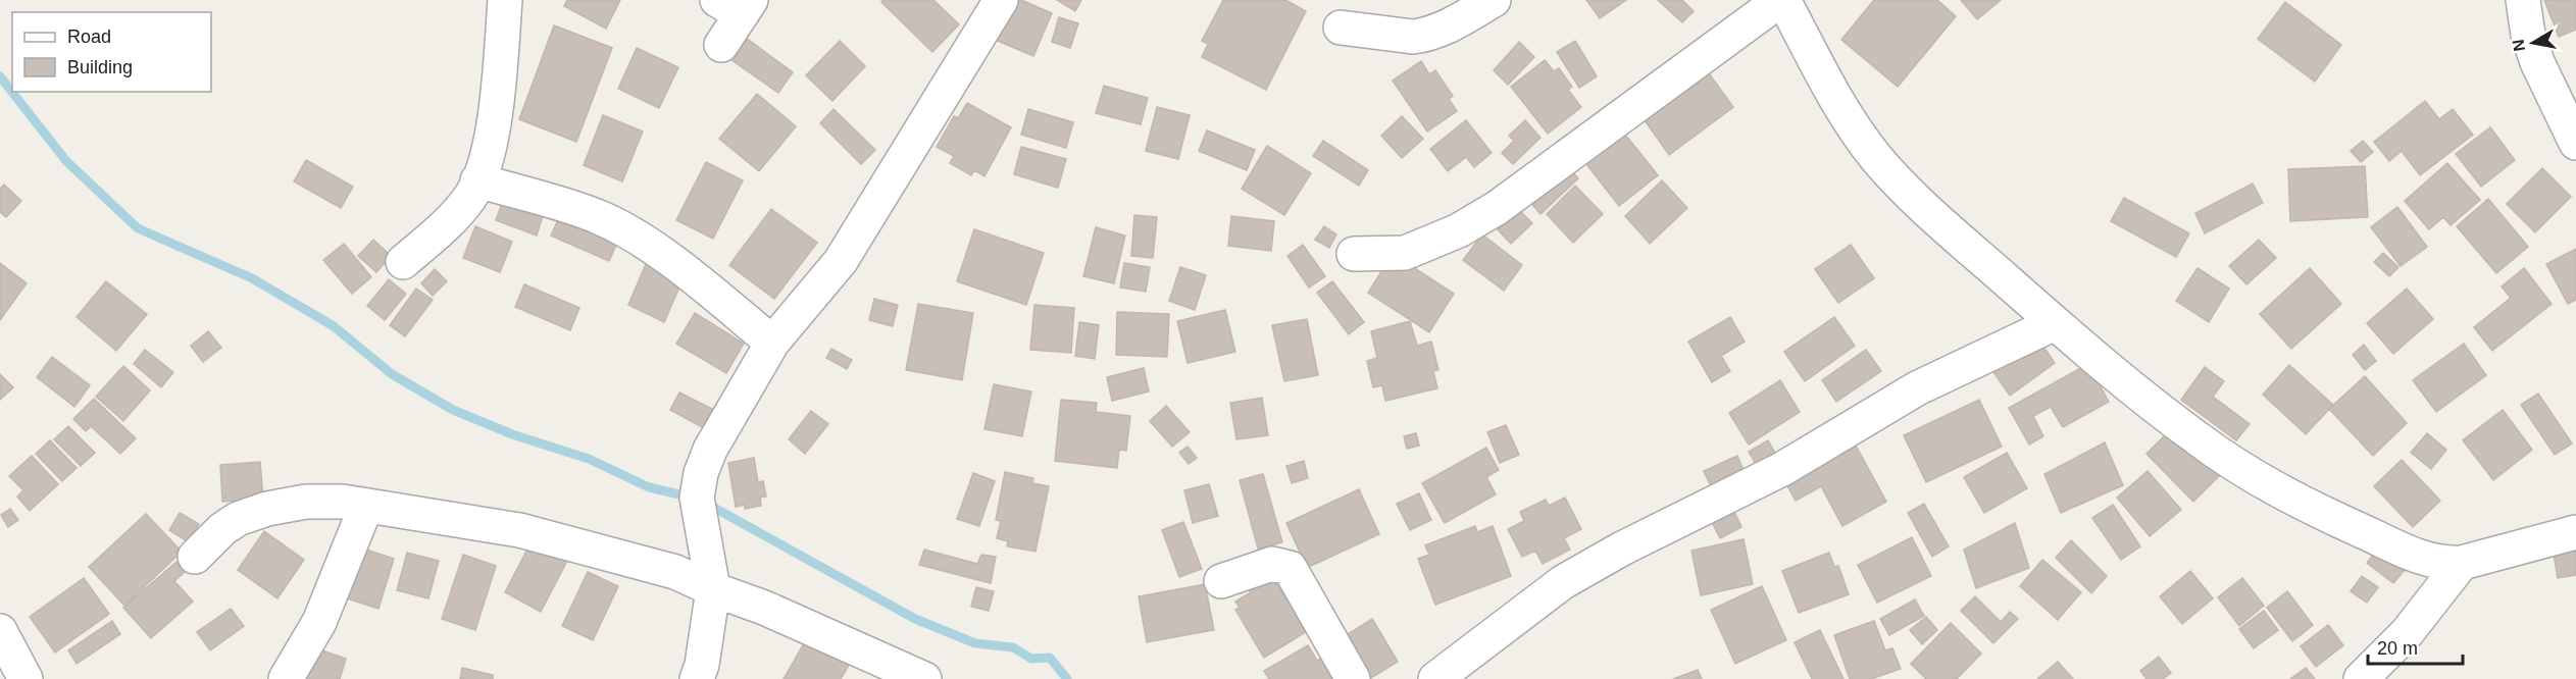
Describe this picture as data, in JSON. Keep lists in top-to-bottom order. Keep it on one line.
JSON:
{"legend":["Road","Building"],"scale_bar":"20 m","north":"left"}
